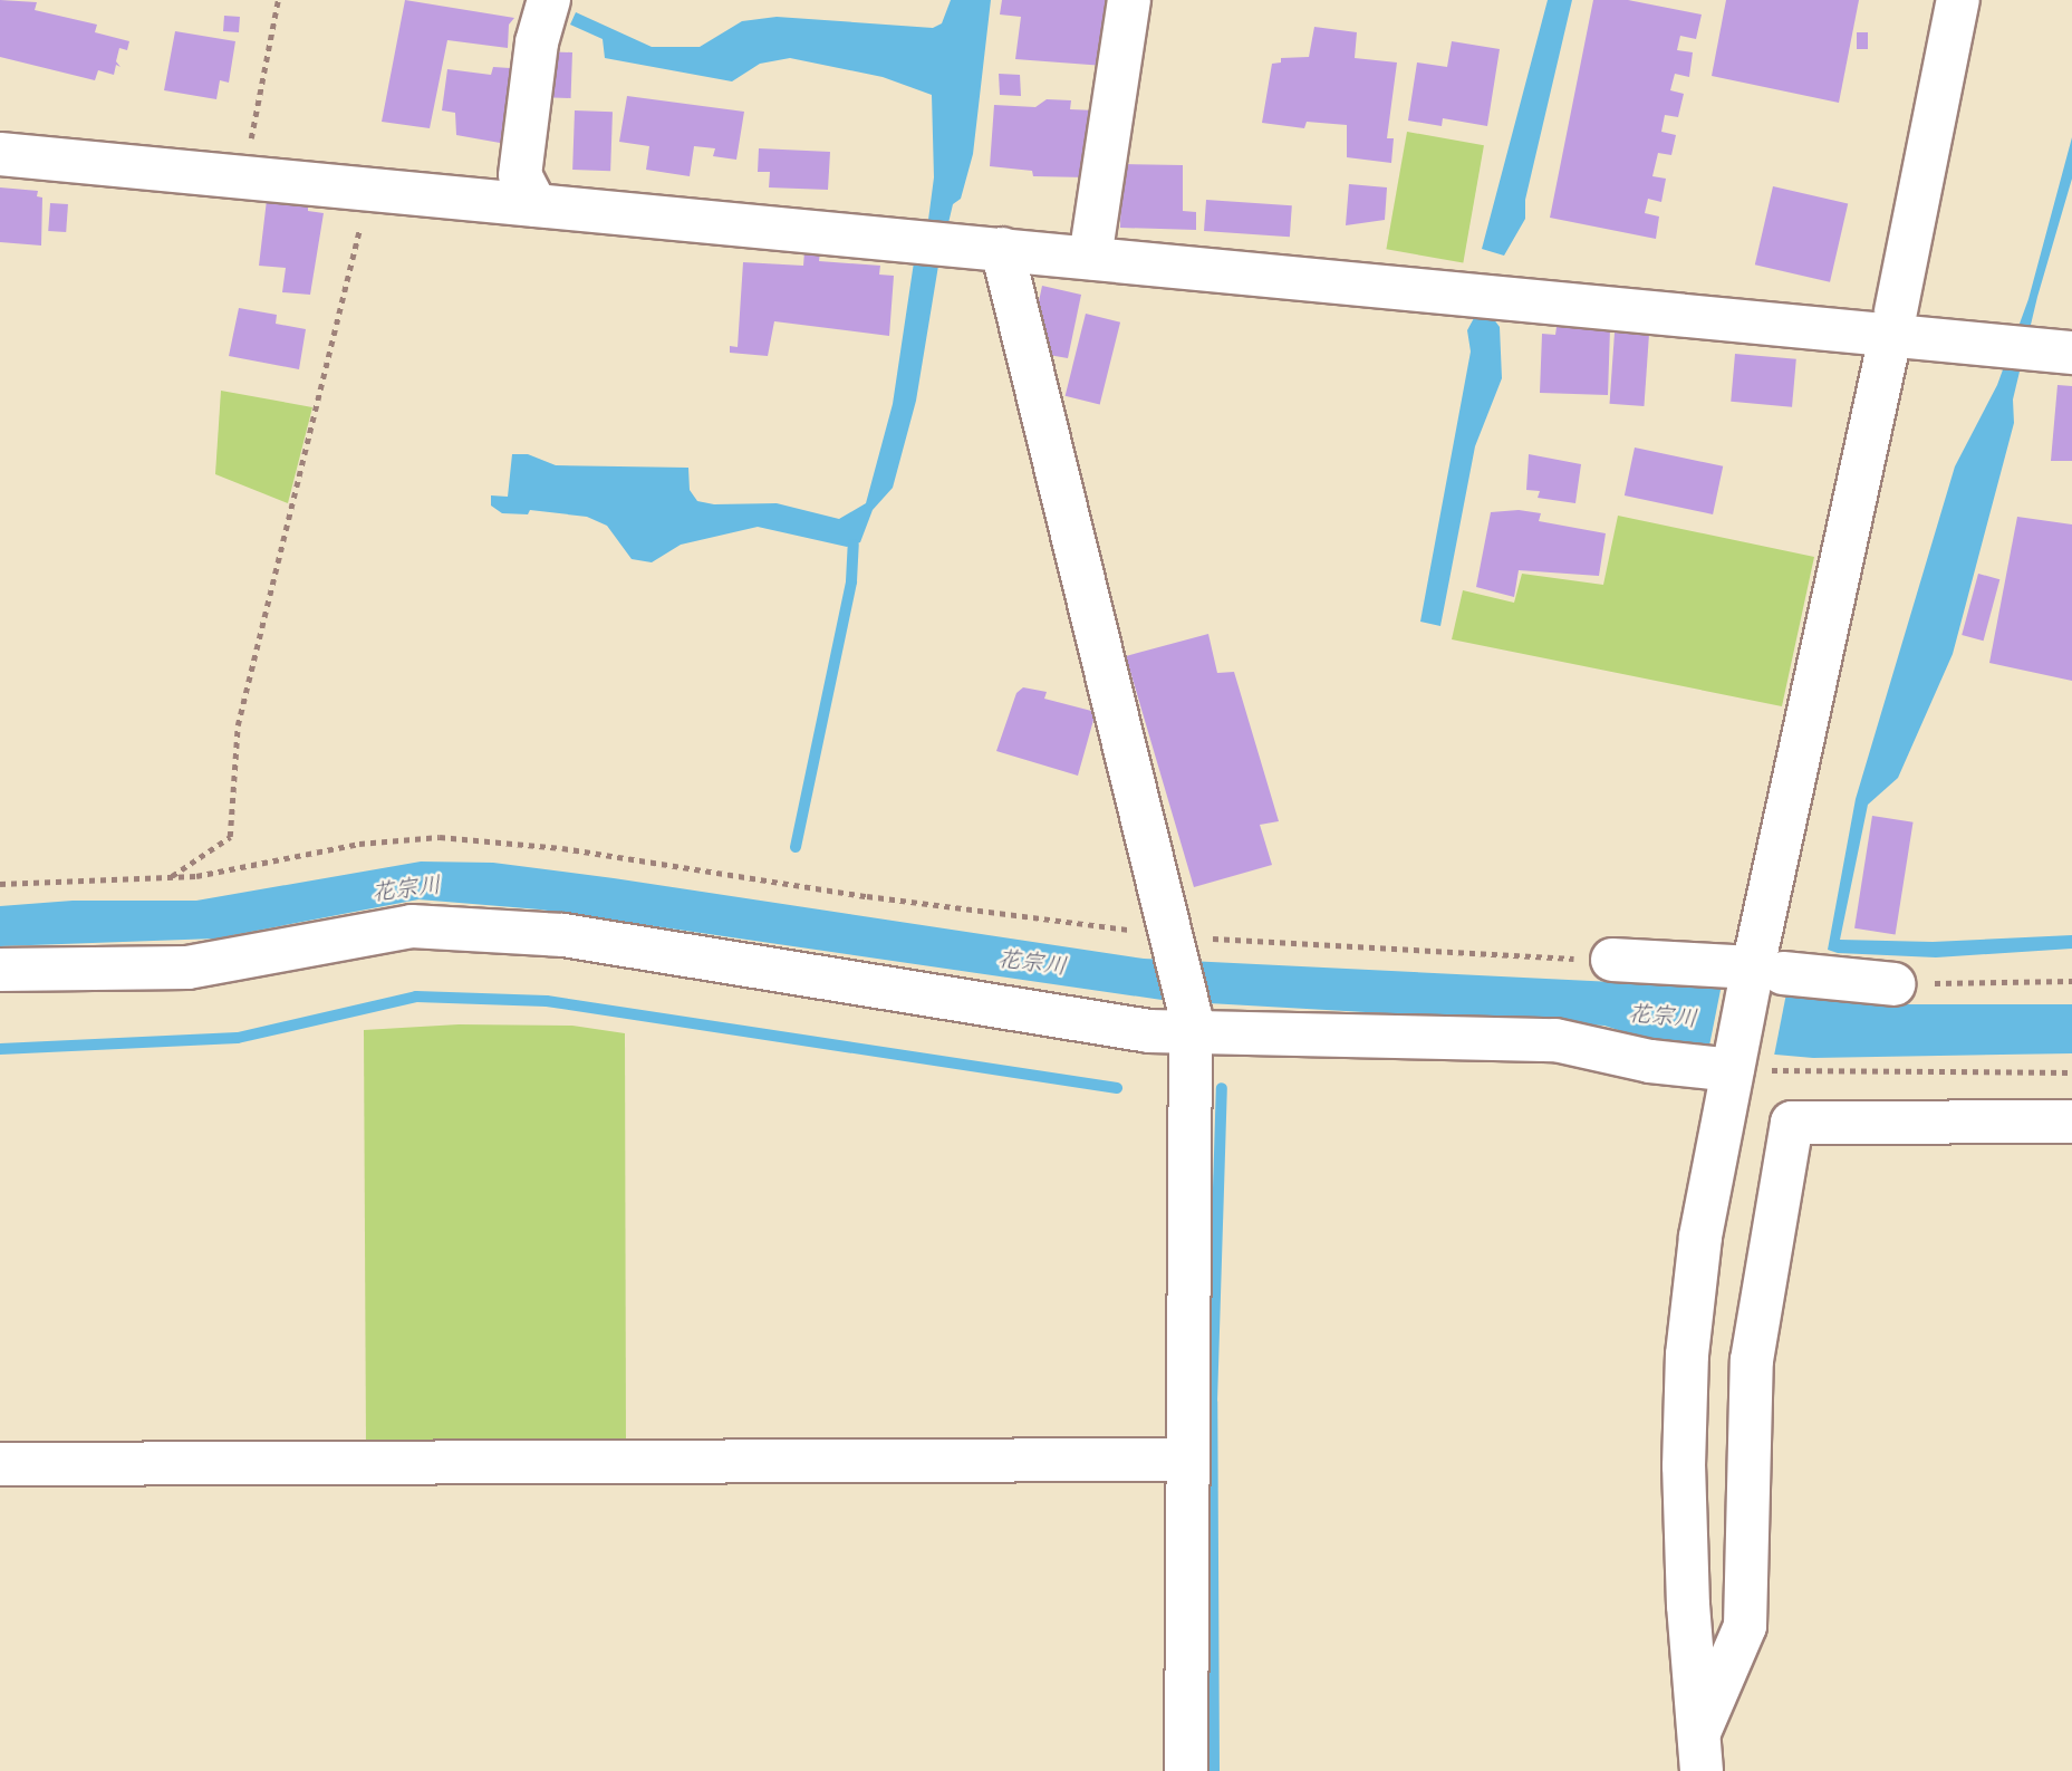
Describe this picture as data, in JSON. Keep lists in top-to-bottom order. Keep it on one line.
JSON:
{"water":["花宗川"]}
